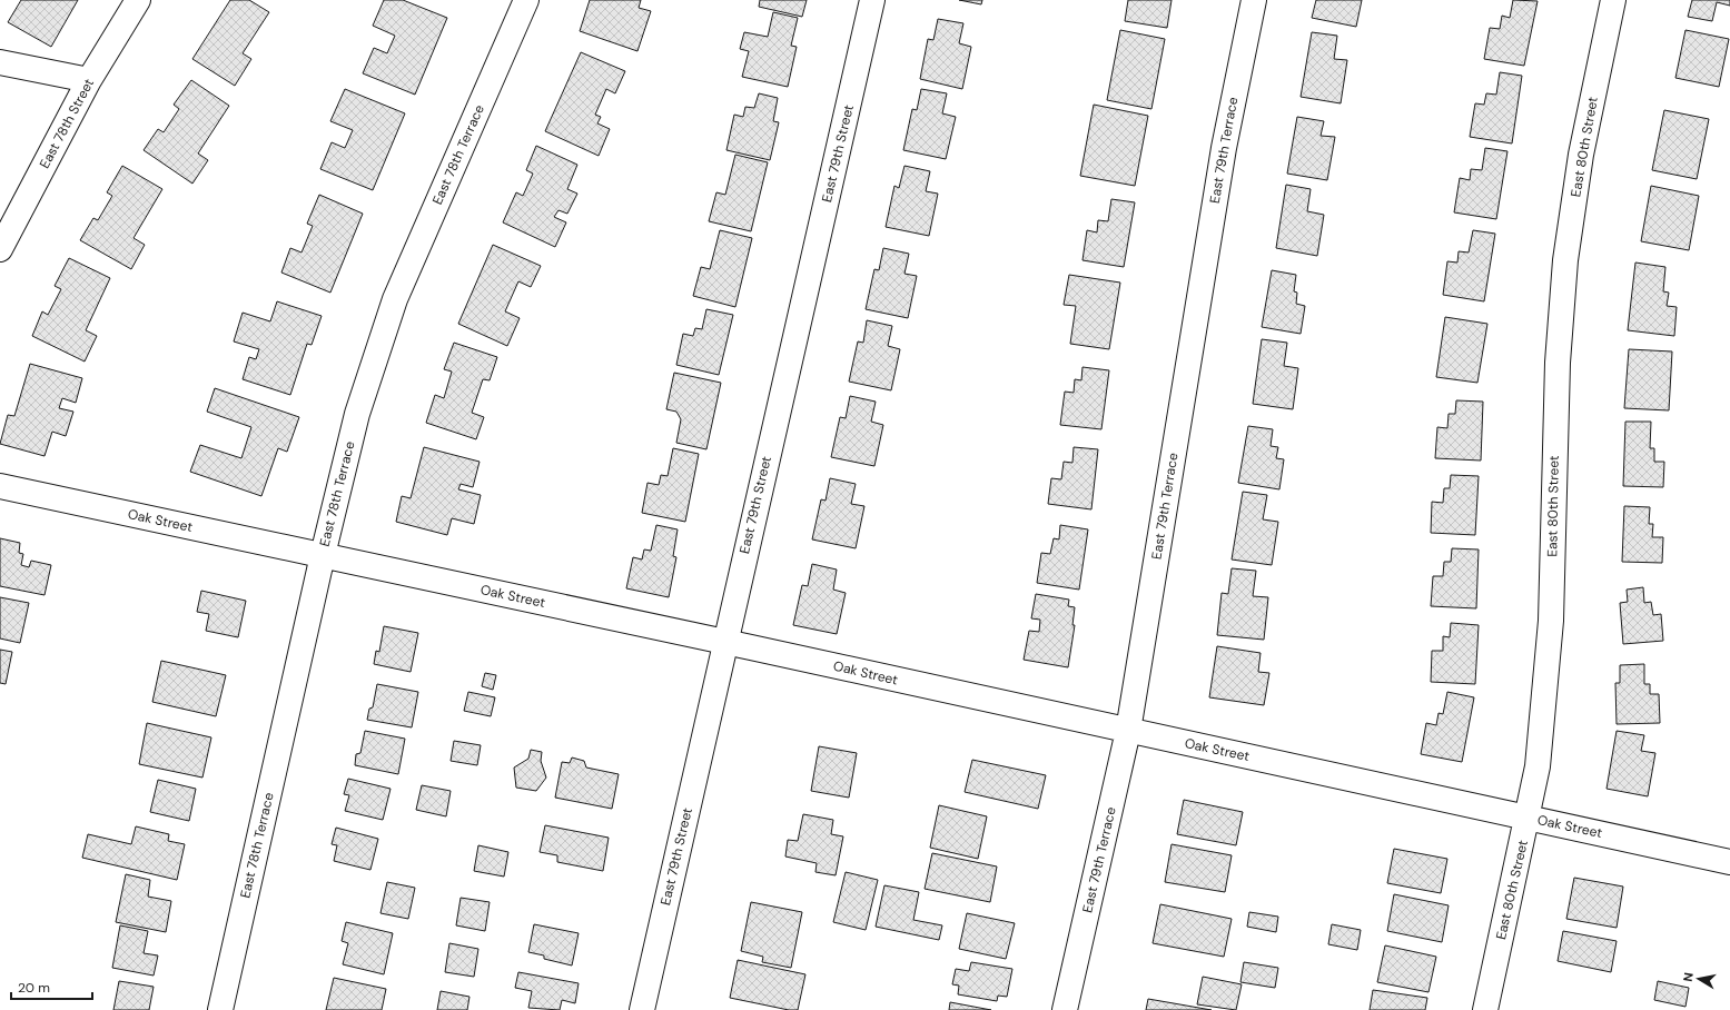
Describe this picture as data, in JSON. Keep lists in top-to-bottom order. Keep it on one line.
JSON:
{"streets":{"street":["East 78th Street","East 80th Street","East 79th Terrace","East 79th Street","East 78th Terrace","Oak Street"]},"crossings":[["East 80th Street","Oak Street"],["East 79th Terrace","Oak Street"],["East 79th Street","Oak Street"],["East 78th Terrace","Oak Street"]],"scale_bar":"20 m","north":"left"}
